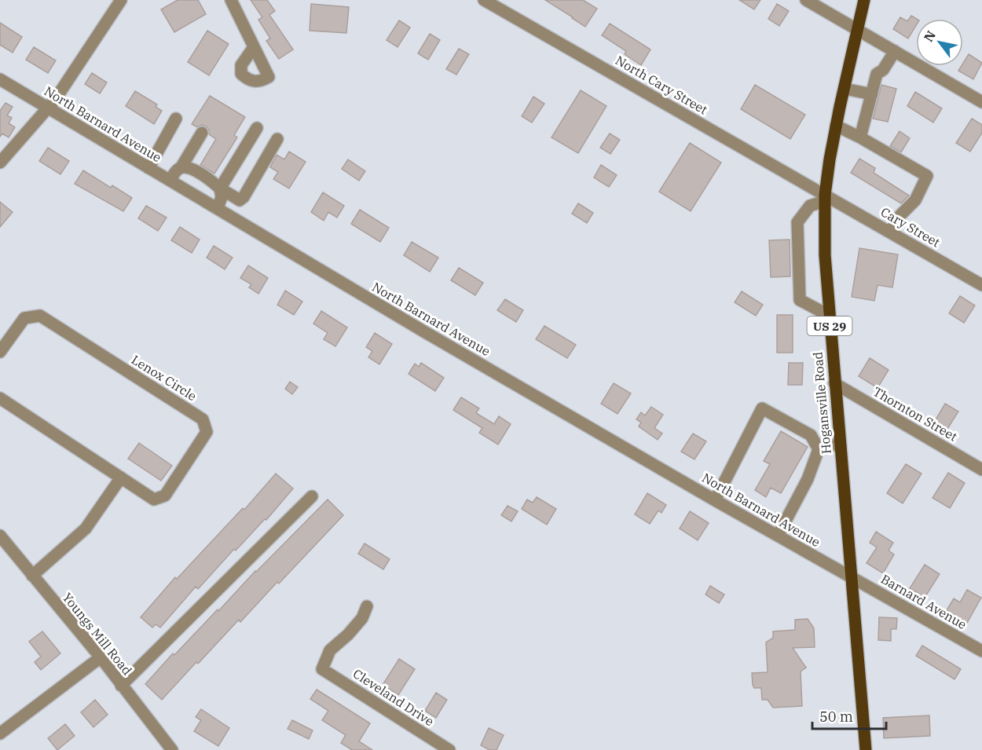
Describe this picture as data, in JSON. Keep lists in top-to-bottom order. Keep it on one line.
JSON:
{"streets":{"main road":["US 29","Hogansville Road"],"street":["North Cary Street","North Barnard Avenue","Cary Street","Lenox Circle","Thornton Street","Barnard Avenue","Youngs Mill Road","Cleveland Drive"]},"crossings":[["North Cary Street","Cary Street"],["North Cary Street","Hogansville Road"],["North Barnard Avenue","Hogansville Road"],["North Barnard Avenue","Barnard Avenue"],["Cary Street","Hogansville Road"],["Hogansville Road","Thornton Street"],["Hogansville Road","Barnard Avenue"]],"scale_bar":"50 m","north":"top left"}
